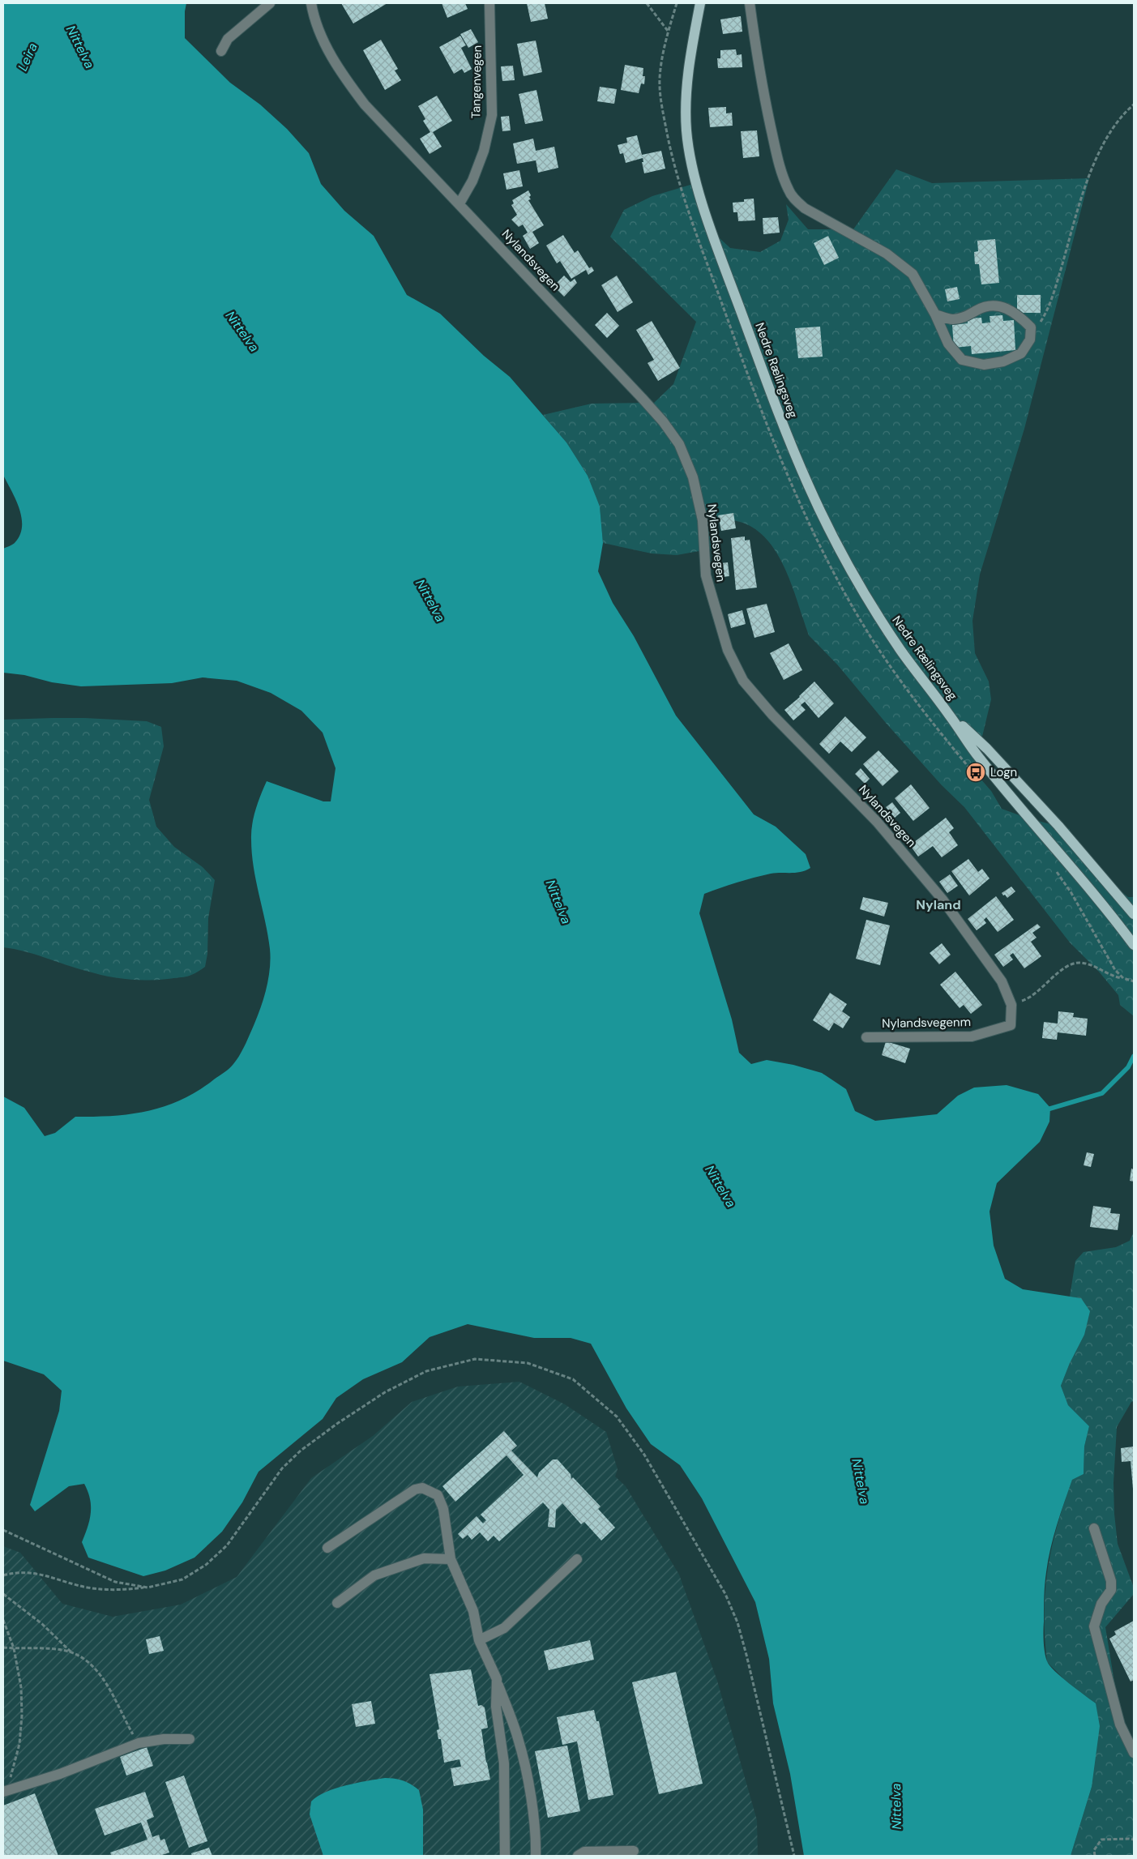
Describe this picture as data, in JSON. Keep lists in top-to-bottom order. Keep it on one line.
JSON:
{"streets":{"main road":["Nedre Rælingsveg"],"street":["Tangenvegen","Nylandsvegen","Nylandsvegenm"]},"crossings":[["Tangenvegen","Nylandsvegen"],["Nylandsvegen","Nylandsvegenm"]],"districts":["Nyland"],"water":["Nittelva","Leira"],"places":{"bus stop":["Logn"]}}
